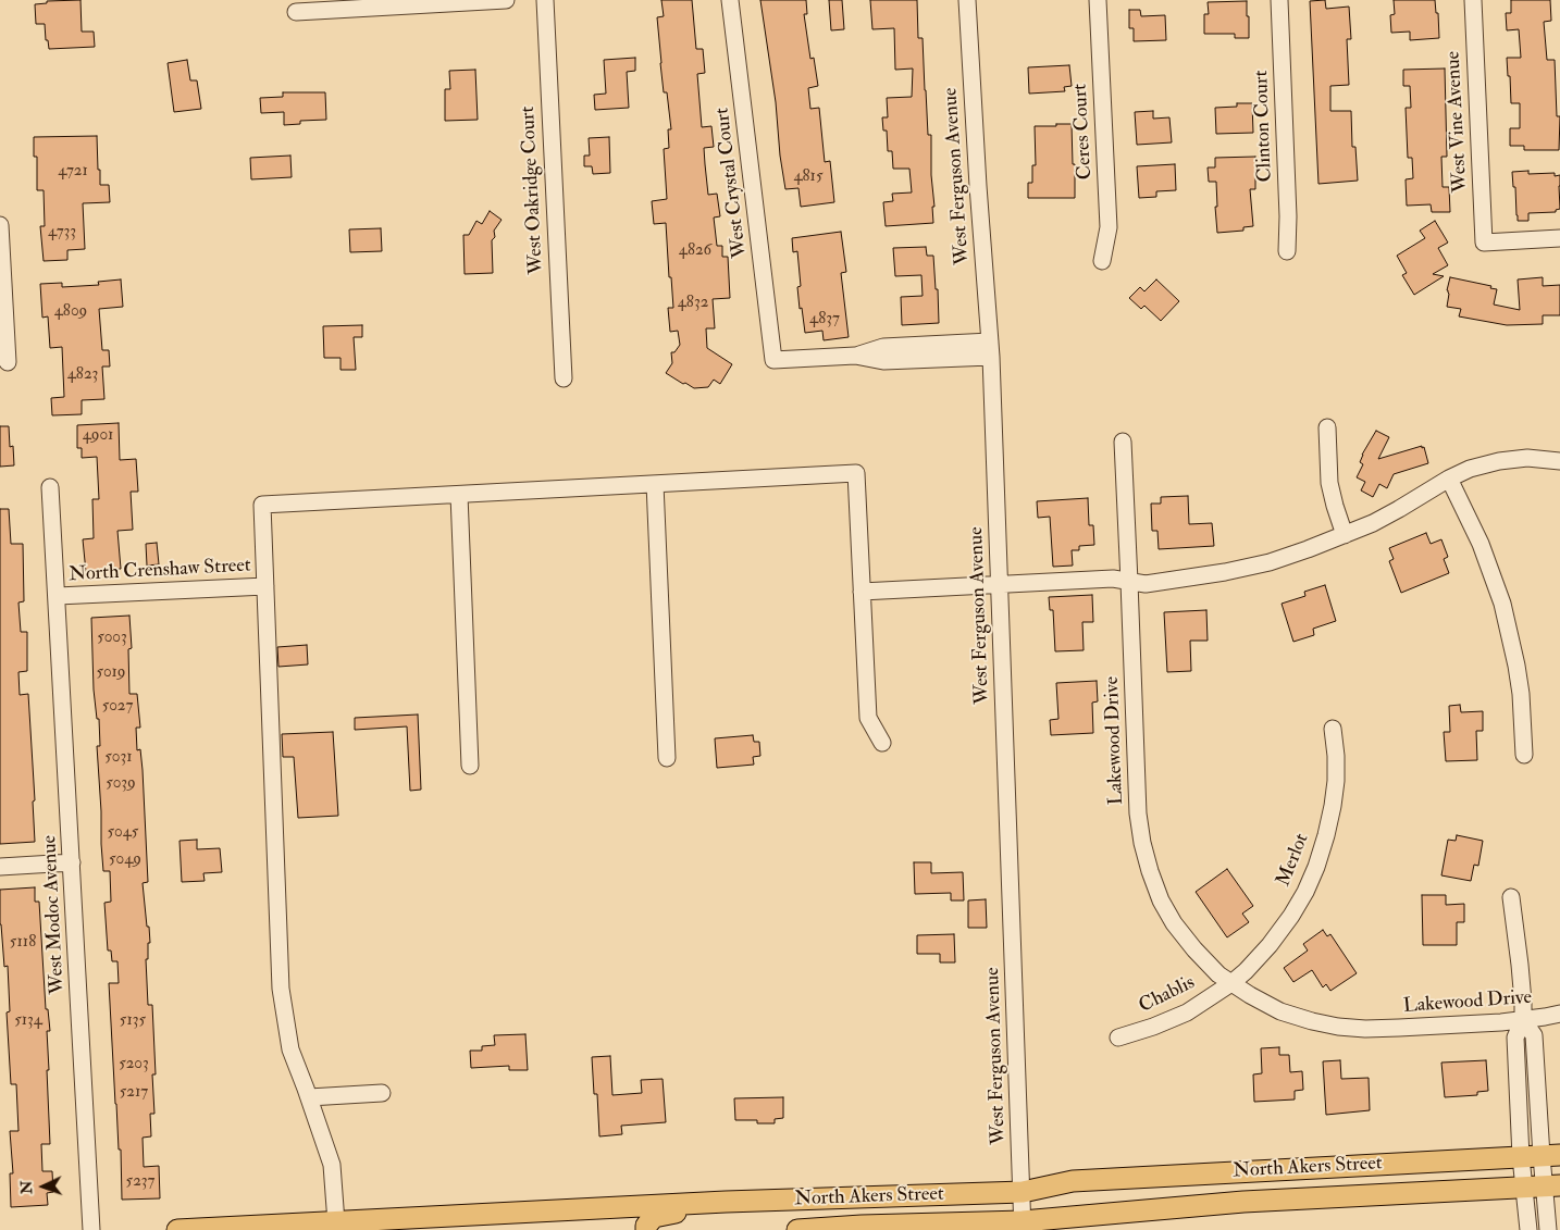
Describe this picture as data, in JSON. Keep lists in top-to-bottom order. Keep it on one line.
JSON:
{"streets":{"main road":["North Akers Street"],"street":["West Vine Avenue","Clinton Court","Ceres Court","West Ferguson Avenue","West Crystal Court","West Oakridge Court","North Crenshaw Street","Lakewood Drive","Merlot","West Modoc Avenue","Chablis"]},"crossings":[["West Ferguson Avenue","West Crystal Court"],["West Ferguson Avenue","North Akers Street"],["North Crenshaw Street","West Modoc Avenue"],["Lakewood Drive","Merlot"],["Lakewood Drive","Chablis"],["Merlot","Chablis"]],"house_numbers":["4721","4815","4733","4826","4832","4809","4837","4823","4901","5003","5019","5027","5031","5039","5045","5049","5118","5134","5135","5203","5217","5237"],"north":"left"}
